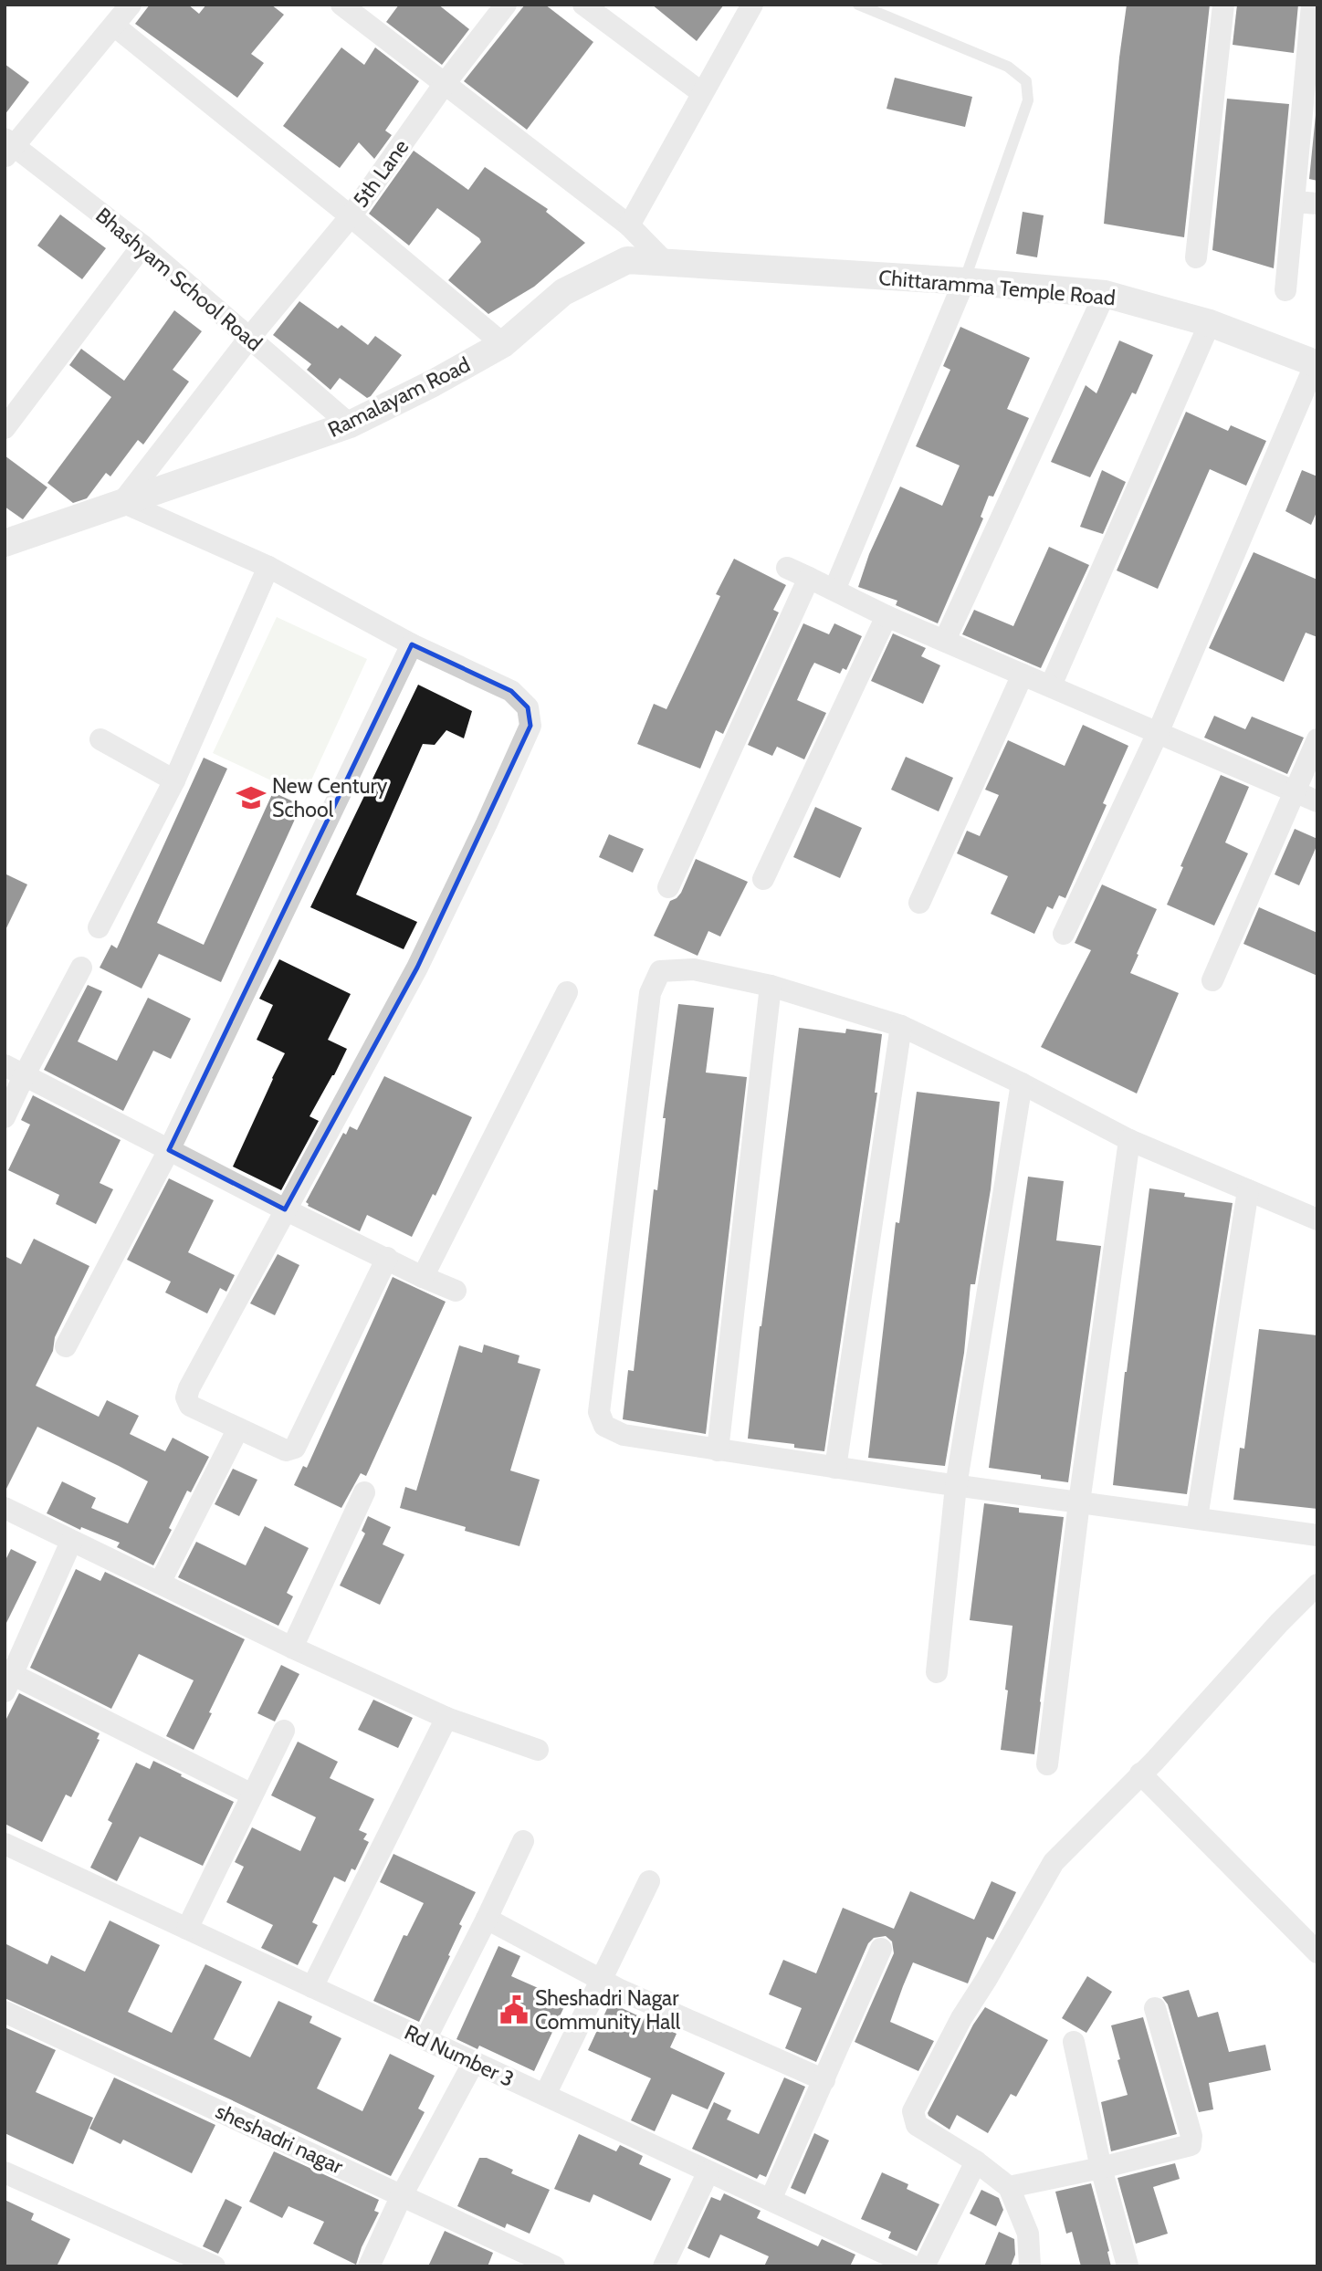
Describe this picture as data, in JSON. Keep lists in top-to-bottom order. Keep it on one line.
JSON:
{"streets":{"street":["5th Lane","Bhashyam School Road","Chittaramma Temple Road","Ramalayam Road","Rd Number 3","sheshadri nagar"]},"crossings":[["5th Lane","Bhashyam School Road"],["5th Lane","Ramalayam Road"],["Bhashyam School Road","Ramalayam Road"],["Chittaramma Temple Road","Ramalayam Road"]],"places":{"school or university":["New Century School"],"public building":["Sheshadri Nagar Community Hall"]}}
